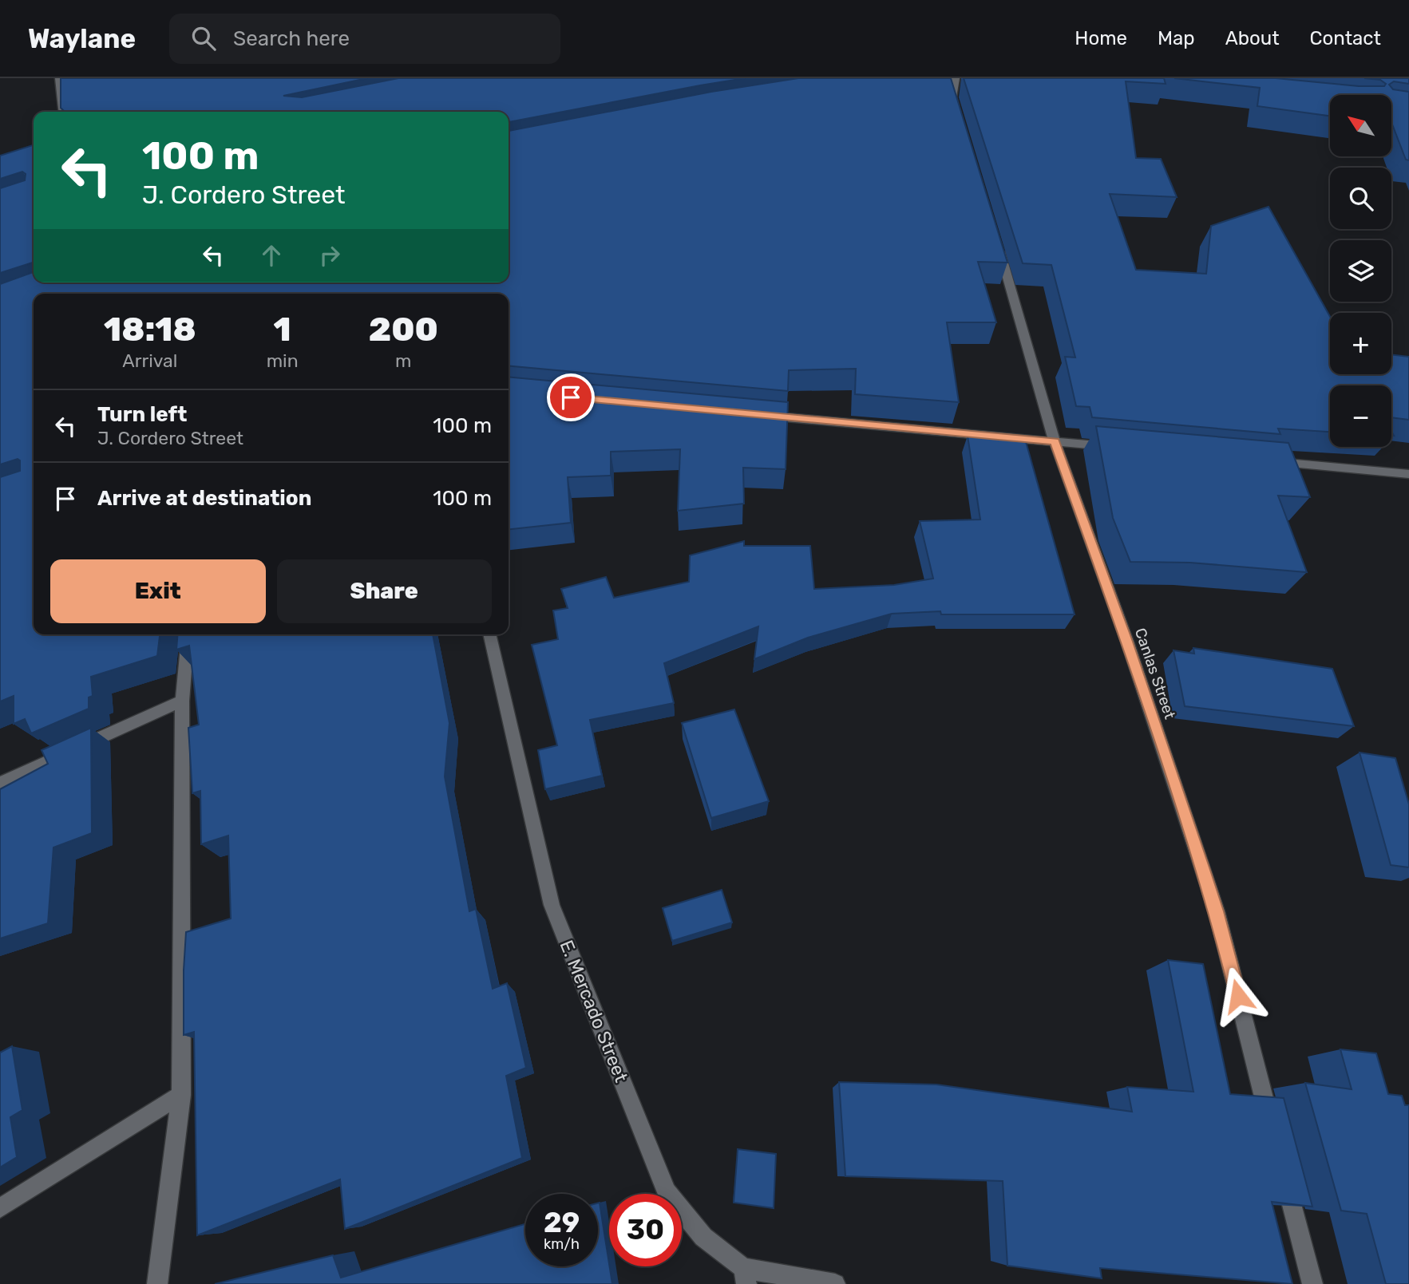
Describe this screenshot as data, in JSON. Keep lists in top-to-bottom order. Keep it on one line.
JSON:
{"streets":{"street":["Canlas Street","E. Mercado Street"]},"north":"top left","page":{"header":"Waylane","search":"Search here","nav":["Home","Map","About","Contact"],"map_buttons":["+","−"],"turn":["100 m","J. Cordero Street"],"eta":["18:18","Arrival","1","min","200","m"],"list":[{"name":"Turn left","note":"J. Cordero Street","value":"100 m"},{"name":"Arrive at destination","value":"100 m"}],"buttons":["Exit","Share"],"speed":"29 km/h","limit":"30"}}
